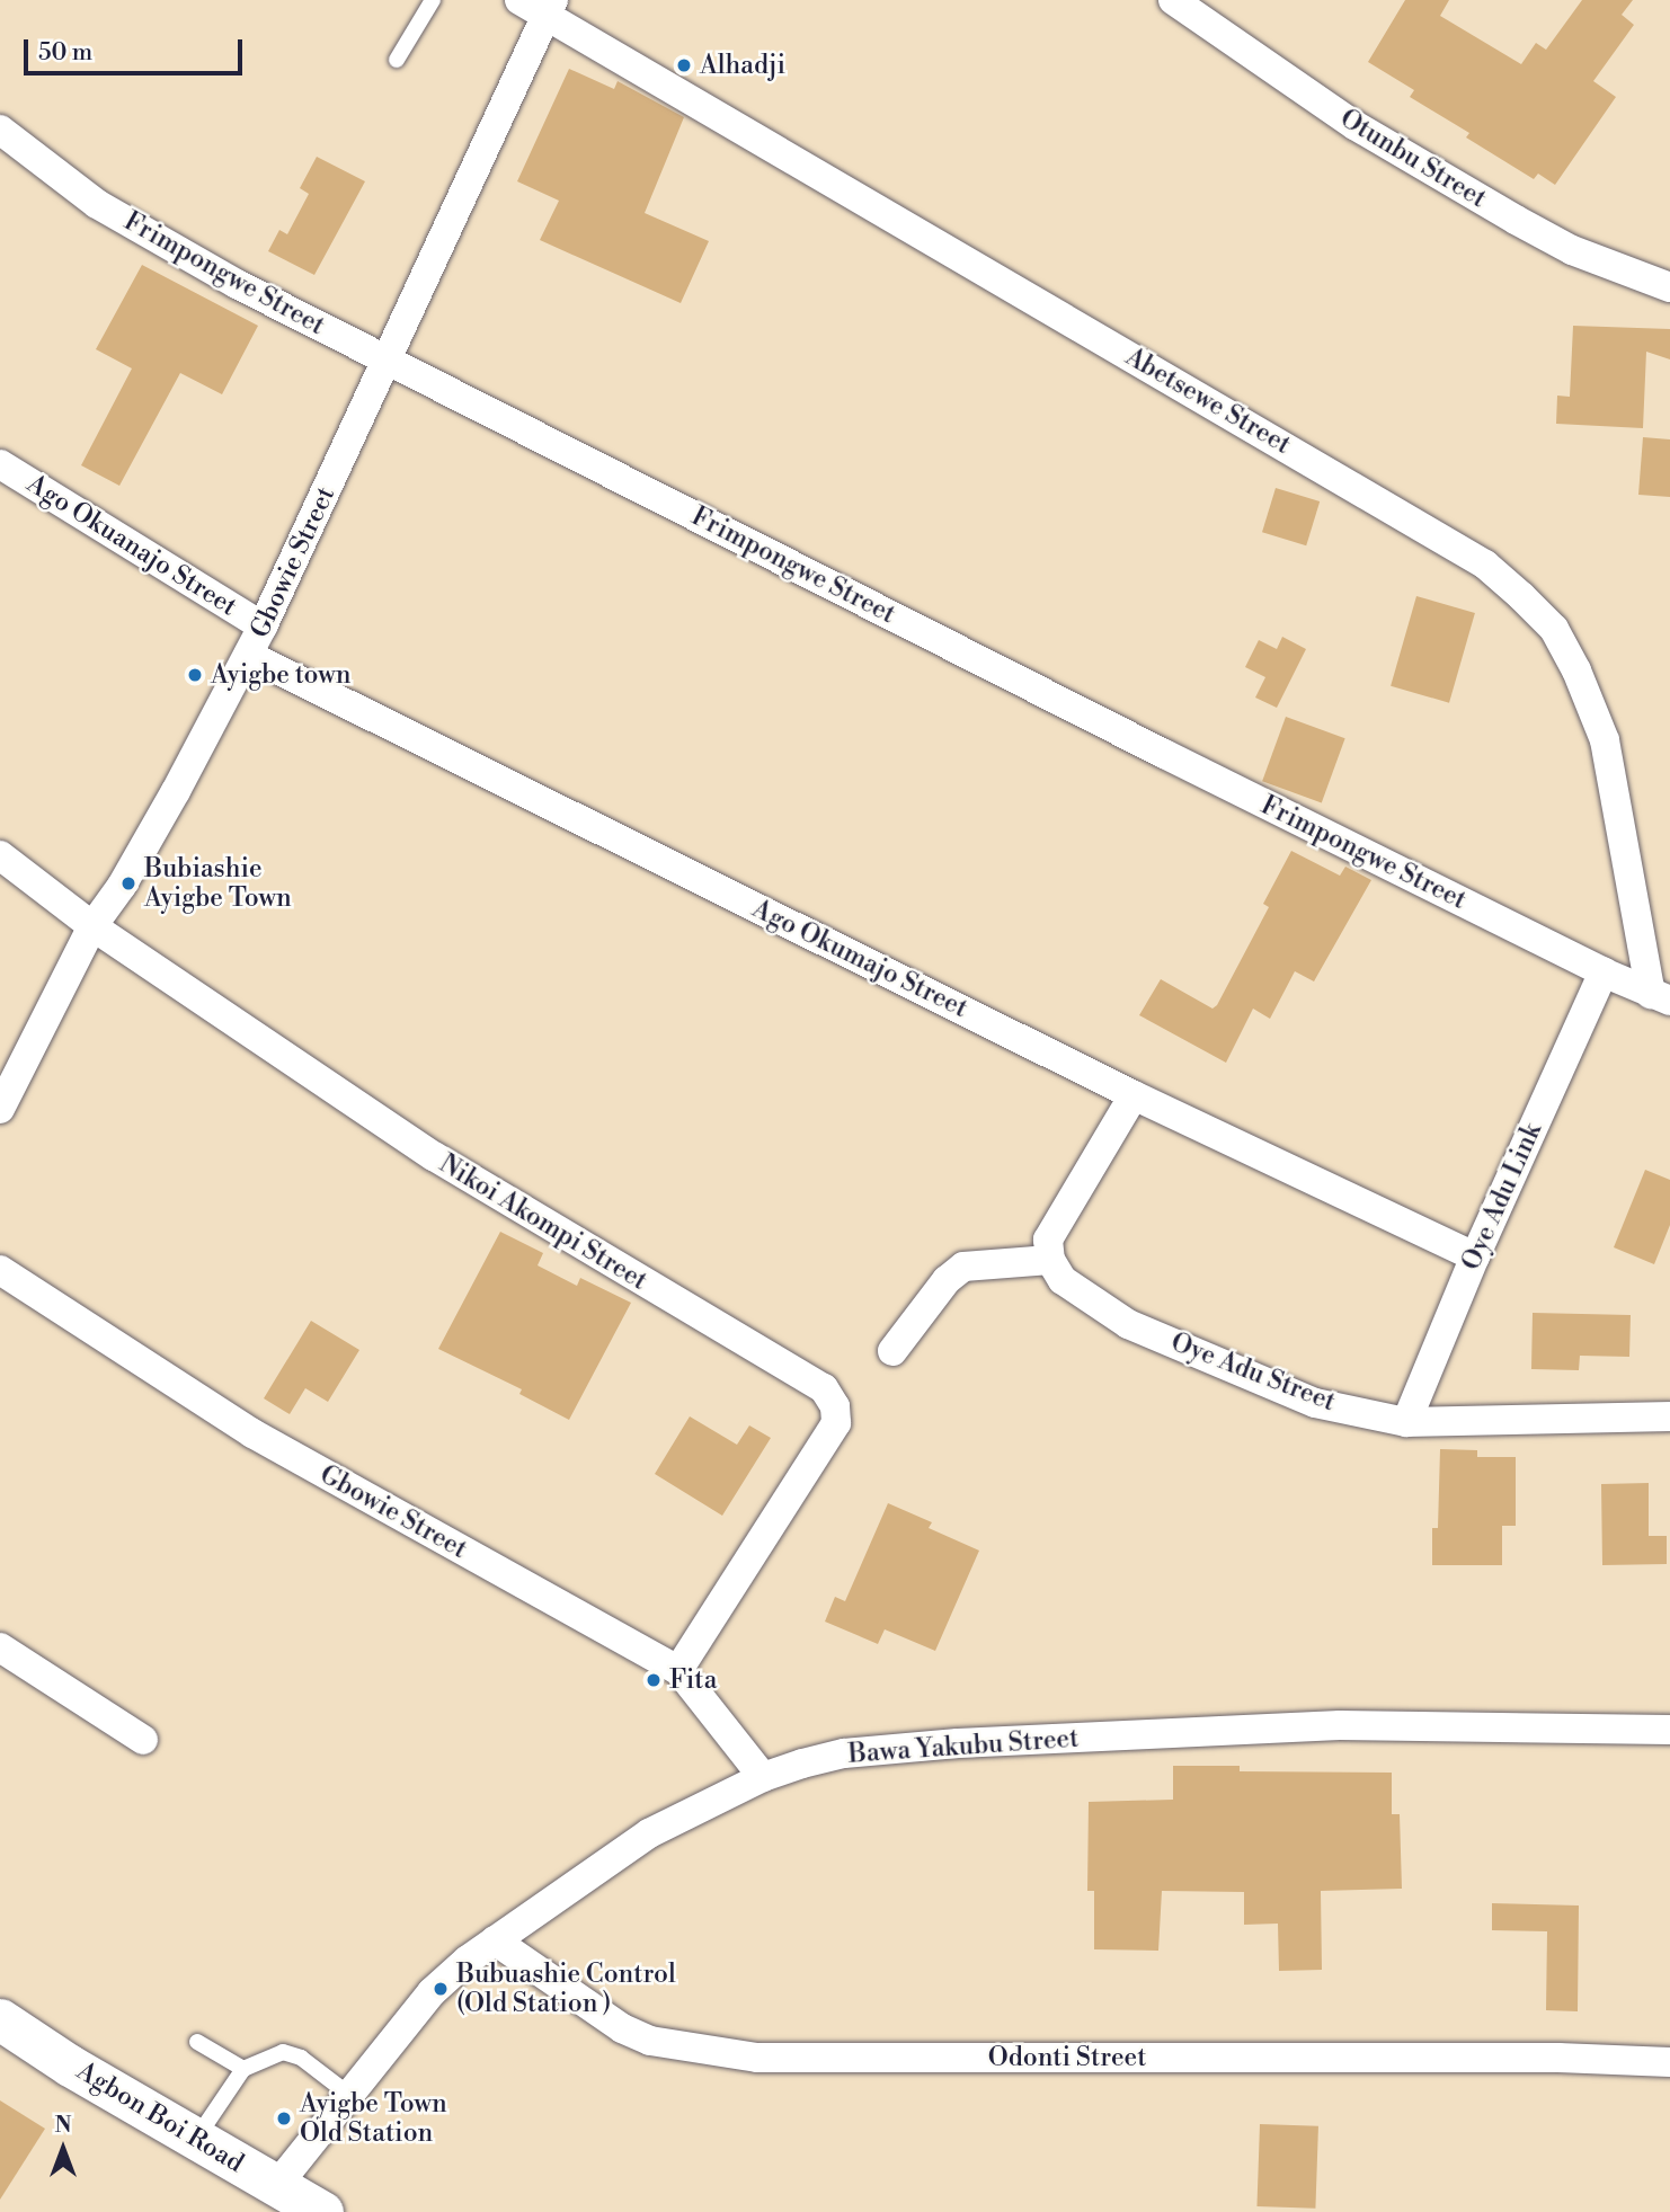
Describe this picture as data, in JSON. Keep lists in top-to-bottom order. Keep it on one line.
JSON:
{"streets":{"street":["Otunbu Street","Frimpongwe Street","Abetsewe Street","Ago Okuanajo Street","Gbowie Street","Ago Okumajo Street","Oye Adu Link","Nikoi Akompi Street","Oye Adu Street","Bawa Yakubu Street","Odonti Street","Agbon Boi Road"]},"crossings":[["Frimpongwe Street","Abetsewe Street"],["Frimpongwe Street","Gbowie Street"],["Frimpongwe Street","Oye Adu Link"],["Abetsewe Street","Gbowie Street"],["Ago Okuanajo Street","Gbowie Street"],["Gbowie Street","Ago Okumajo Street"],["Gbowie Street","Nikoi Akompi Street"],["Gbowie Street","Bawa Yakubu Street"],["Ago Okumajo Street","Oye Adu Link"],["Oye Adu Link","Oye Adu Street"],["Bawa Yakubu Street","Odonti Street"],["Bawa Yakubu Street","Agbon Boi Road"]],"places":["Alhadji","Ayigbe town","Bubiashie Ayigbe Town","Fita","Bubuashie Control (Old Station )","Ayigbe Town Old Station"],"scale_bar":"50 m","north":"top"}
